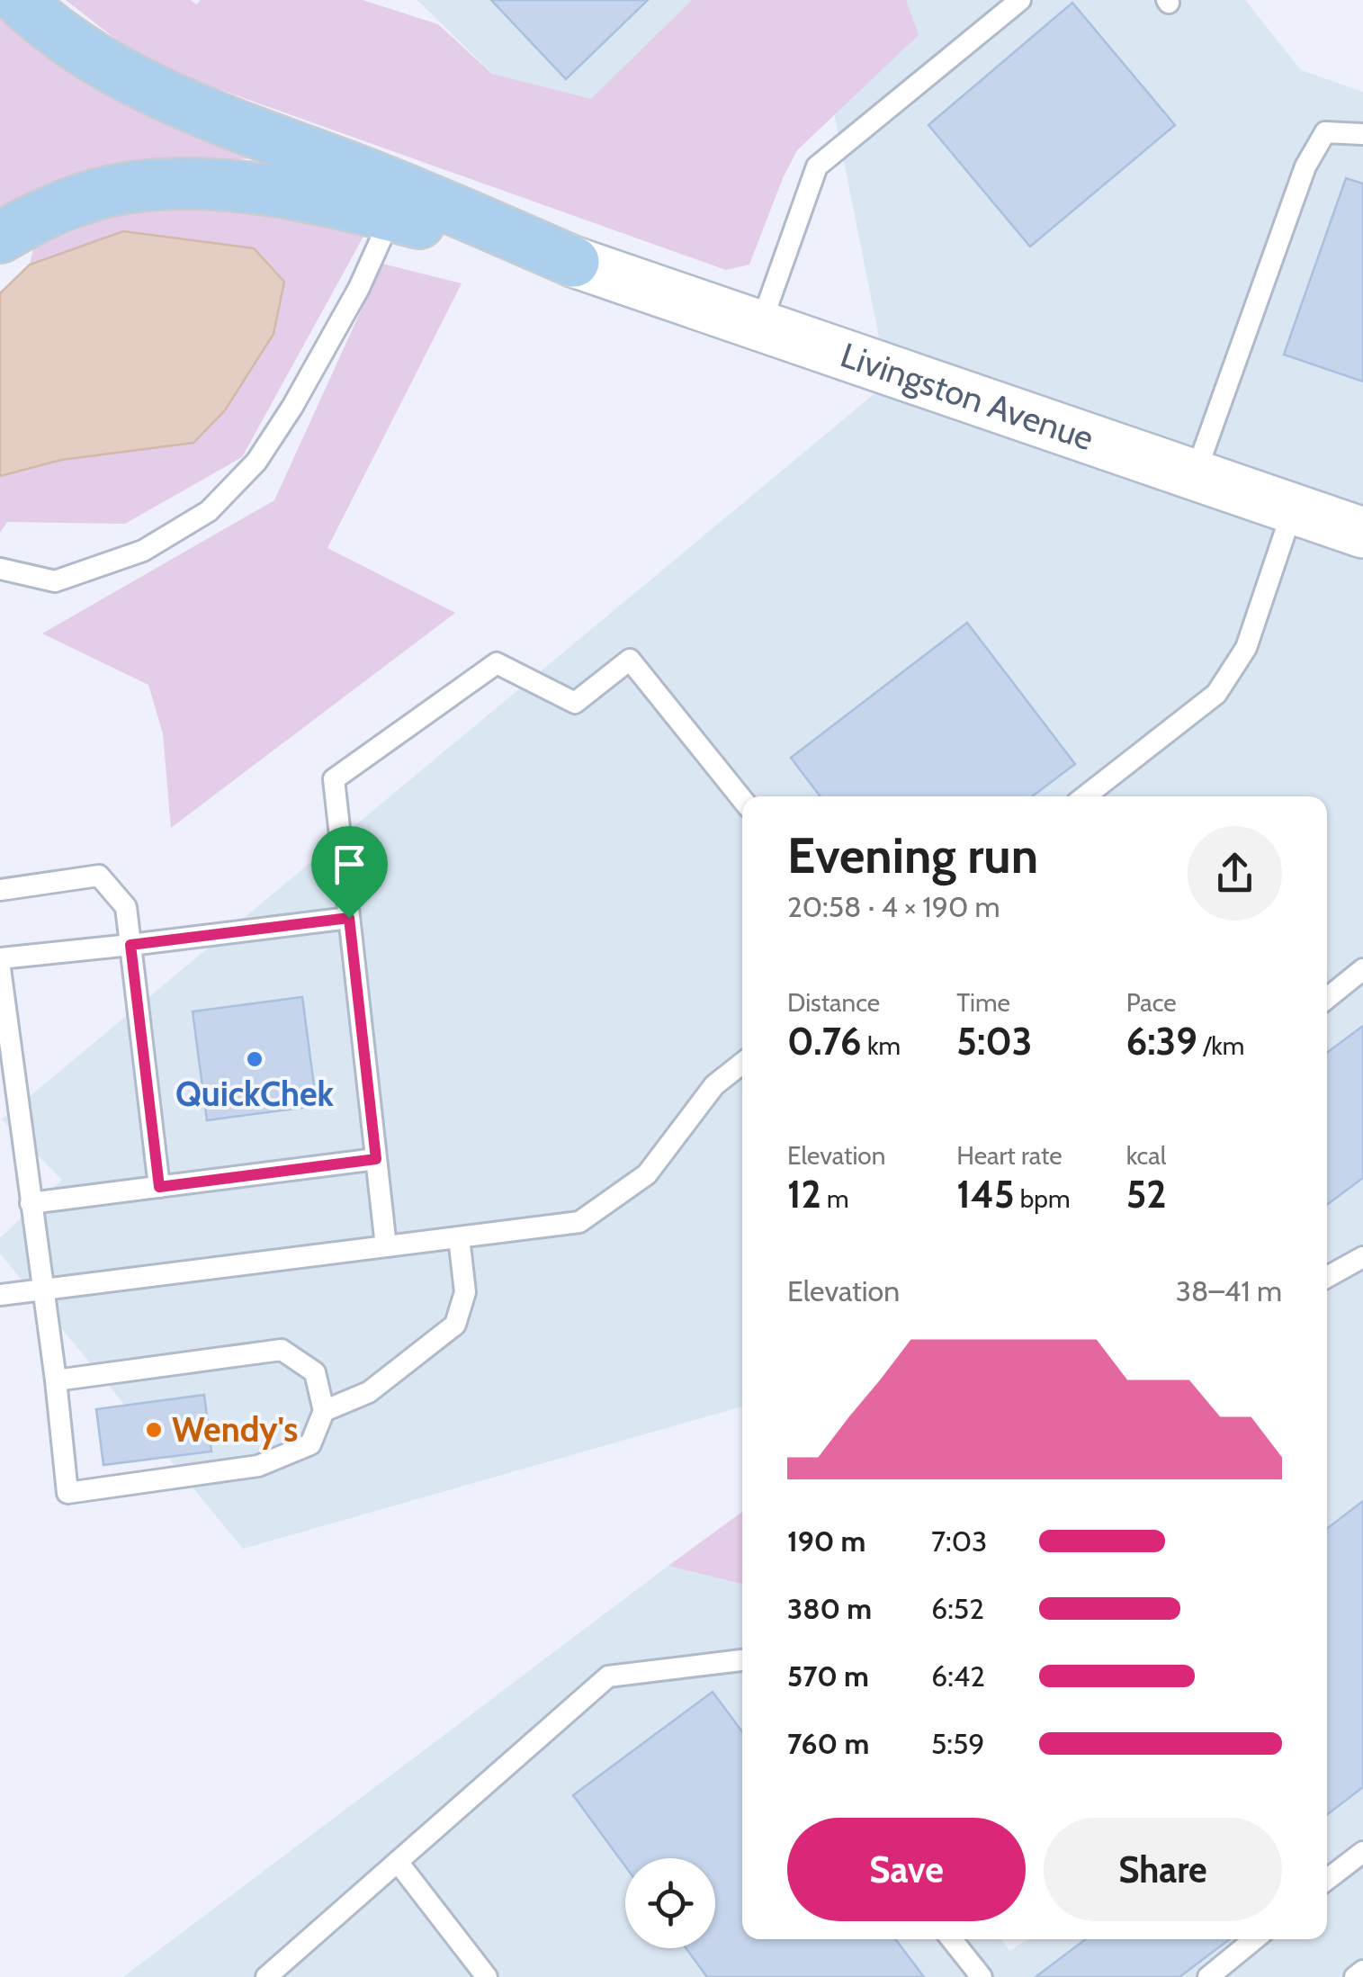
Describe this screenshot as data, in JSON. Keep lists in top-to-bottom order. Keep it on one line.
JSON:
{"streets":{"main road":["Livingston Avenue"]},"places":["QuickChek","Wendy's"],"page":{"heading":["Evening run","20:58 · 4 × 190 m"],"stats":[["Distance","0.76 km"],["Time","5:03"],["Pace","6:39 /km"],["Elevation","12 m"],["Heart rate","145 bpm"],["kcal","52"]],"chart":["Elevation","38–41 m"],"list":[{"name":"190 m","note":"7:03"},{"name":"380 m","note":"6:52"},{"name":"570 m","note":"6:42"},{"name":"760 m","note":"5:59"}],"buttons":["Save","Share"]}}
